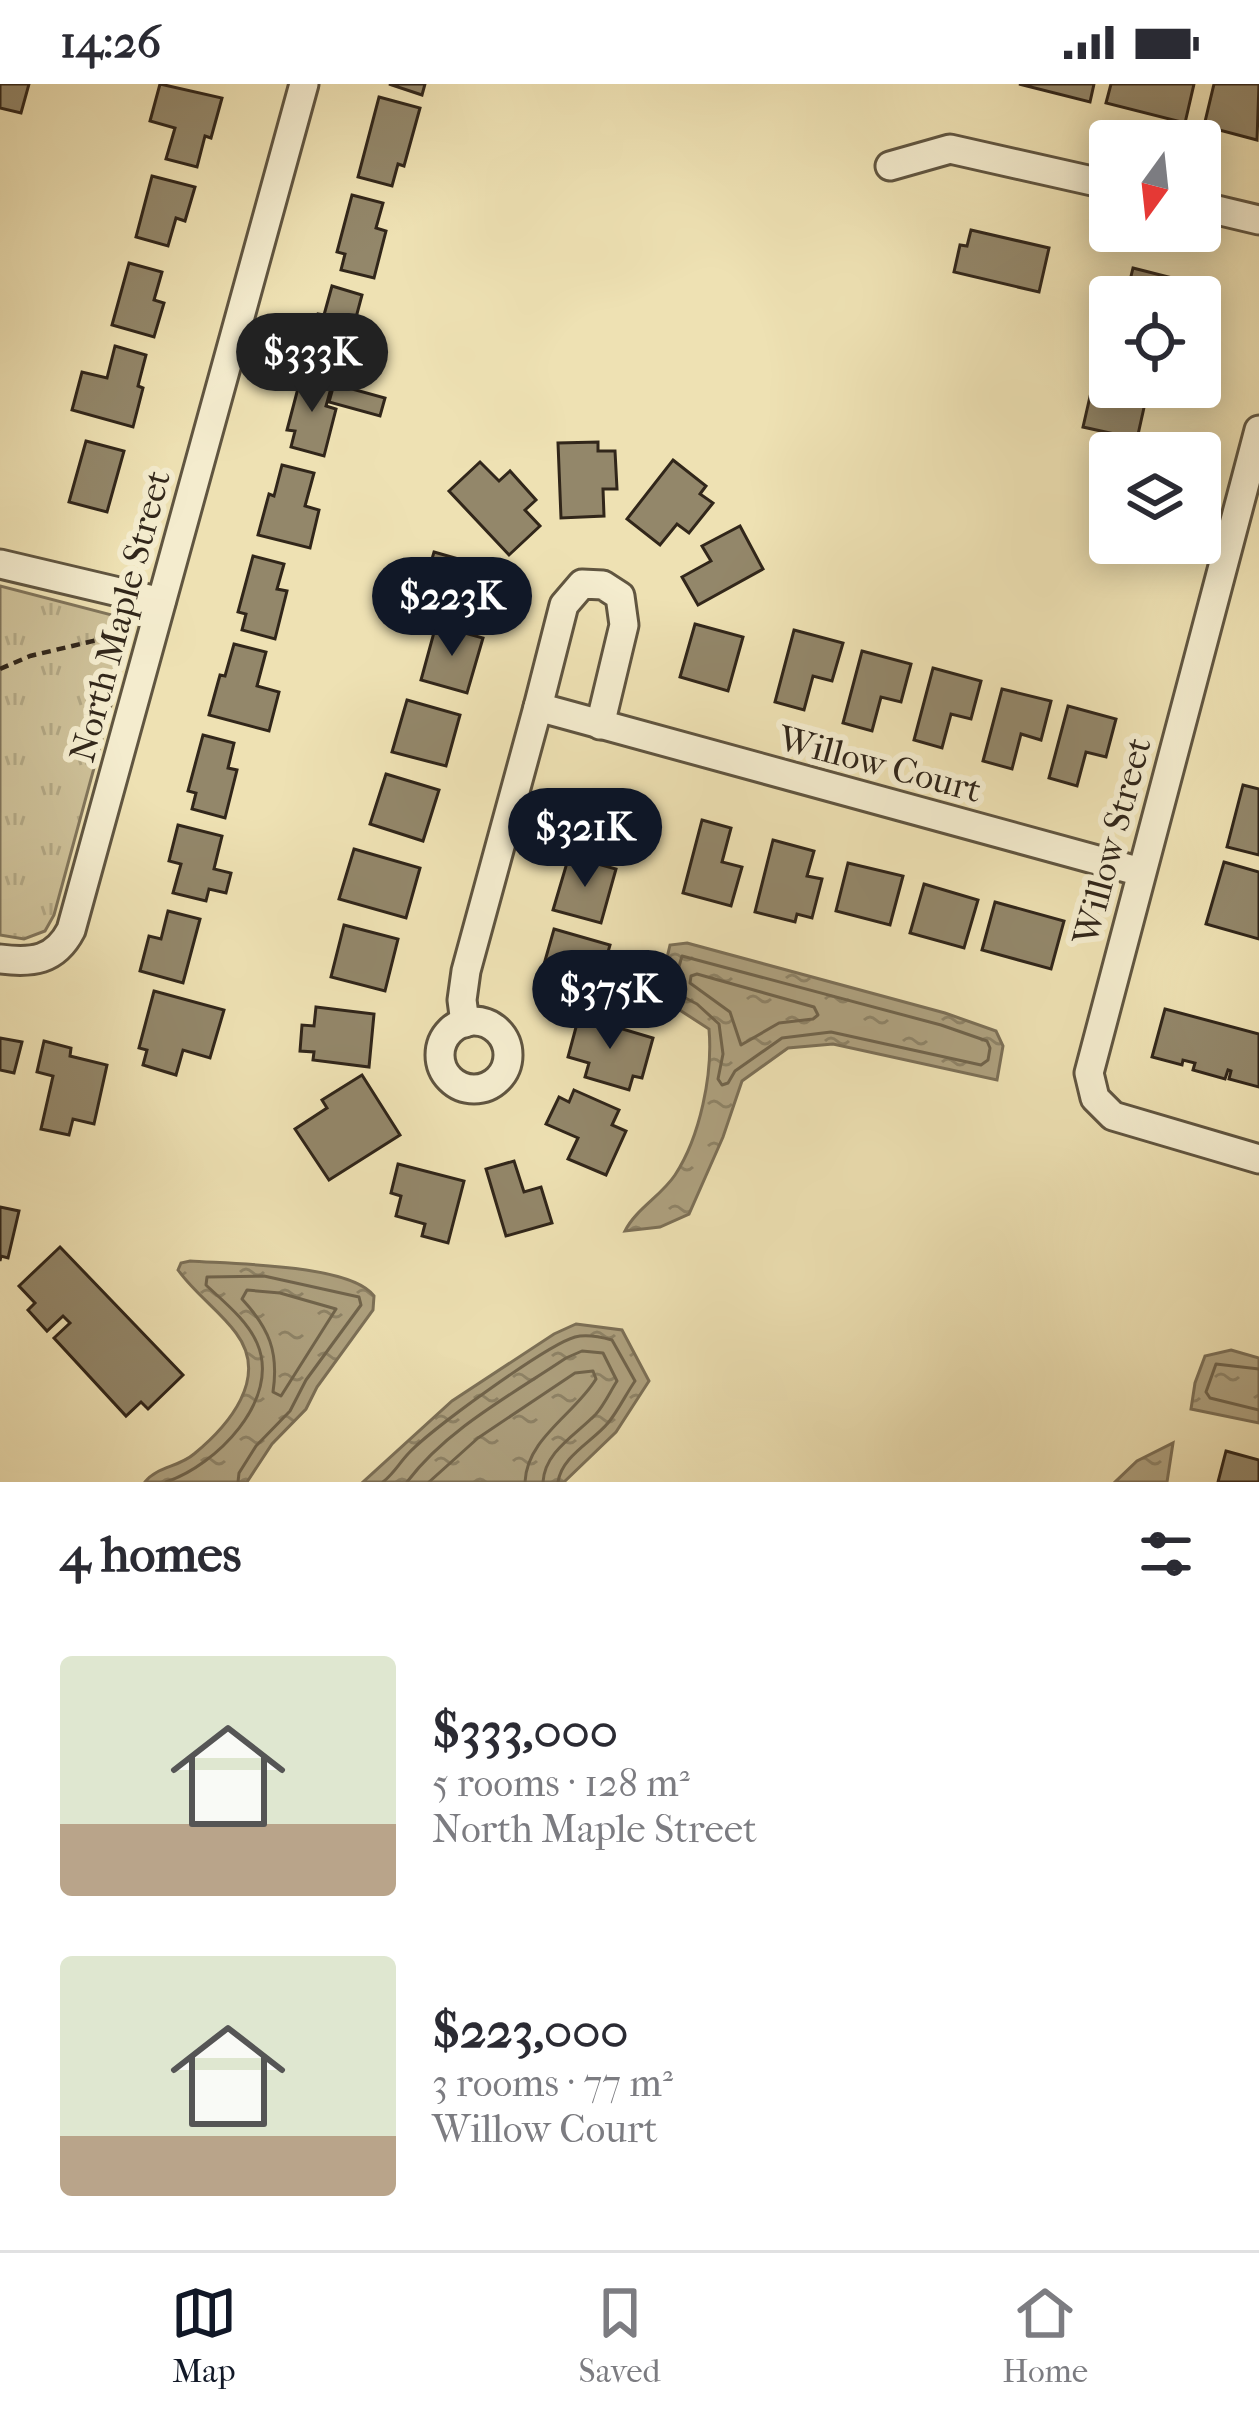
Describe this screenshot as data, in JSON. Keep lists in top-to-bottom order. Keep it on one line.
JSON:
{"streets":{"street":["North Maple Street","Willow Court","Willow Street"]},"crossings":[["Willow Court","Willow Street"]],"north":"bottom","page":{"status":"14:26","price":["$333K","$223K","$321K","$375K"],"heading":"4 homes","list":[{"name":"$333,000","note":"5 rooms · 128 m² · North Maple Street"},{"name":"$223,000","note":"3 rooms · 77 m² · Willow Court"}],"tabs":["Map","Saved","Home"]}}
